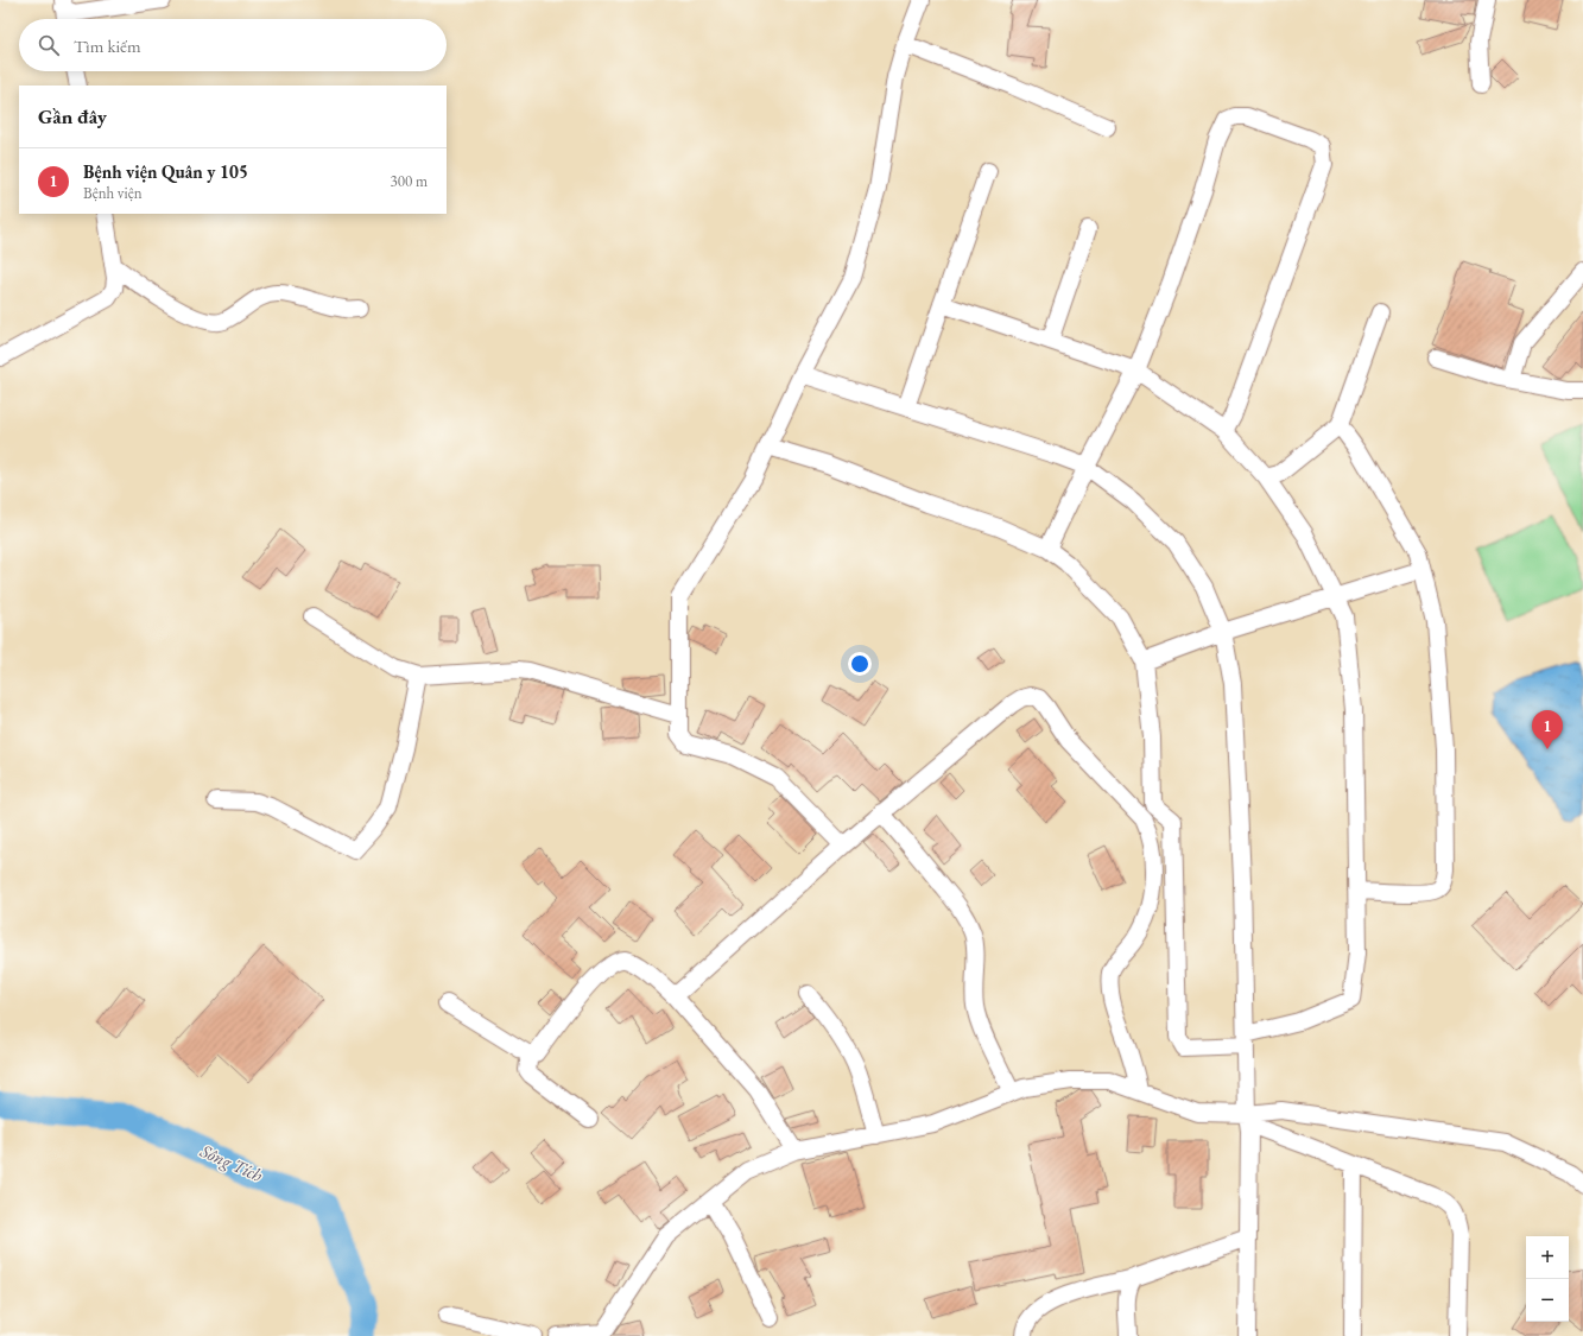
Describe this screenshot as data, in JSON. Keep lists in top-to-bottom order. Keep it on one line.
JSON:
{"water":["Sông Tích"],"page":{"search":"Tìm kiếm","heading":"Gần đây","list":[{"mark":"1","name":"Bệnh viện Quân y 105","note":"Bệnh viện","value":"300 m"}],"pins":"1","map_buttons":["+","−"]}}
